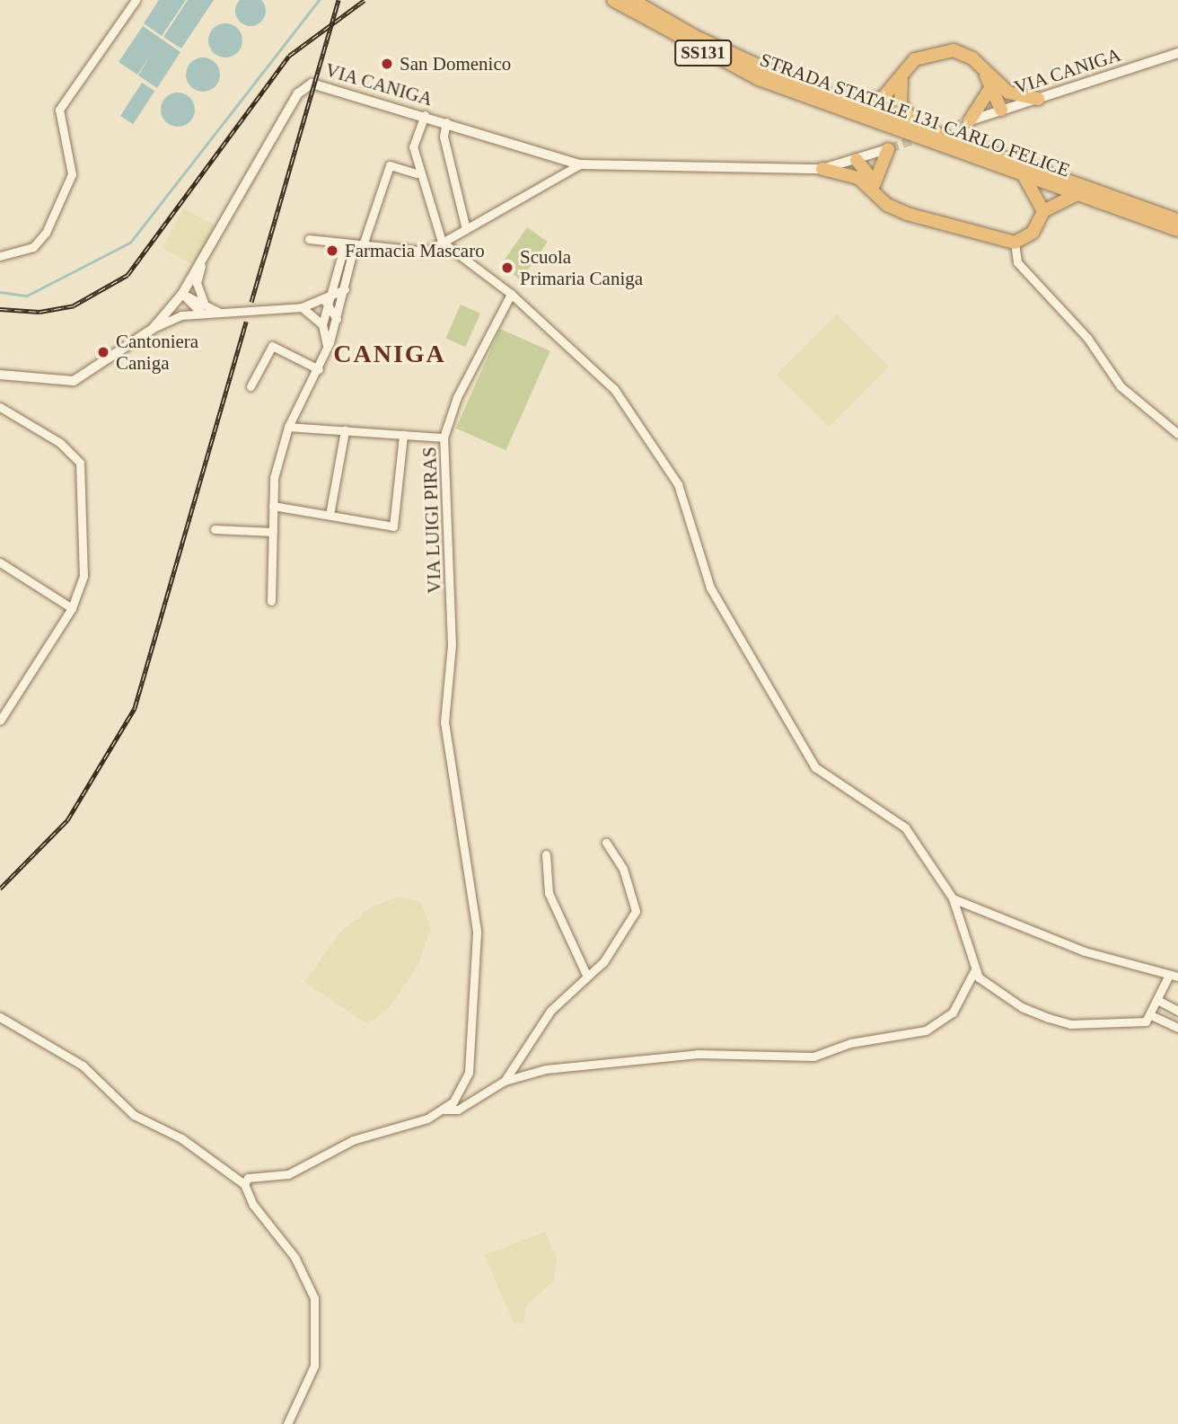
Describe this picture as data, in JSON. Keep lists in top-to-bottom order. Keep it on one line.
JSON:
{"streets":{"highway":["SS131","STRADA STATALE 131 CARLO FELICE"],"street":["VIA CANIGA","VIA LUIGI PIRAS"]},"districts":["CANIGA"],"places":["San Domenico","Farmacia Mascaro","Scuola Primaria Caniga","Cantoniera Caniga"]}
